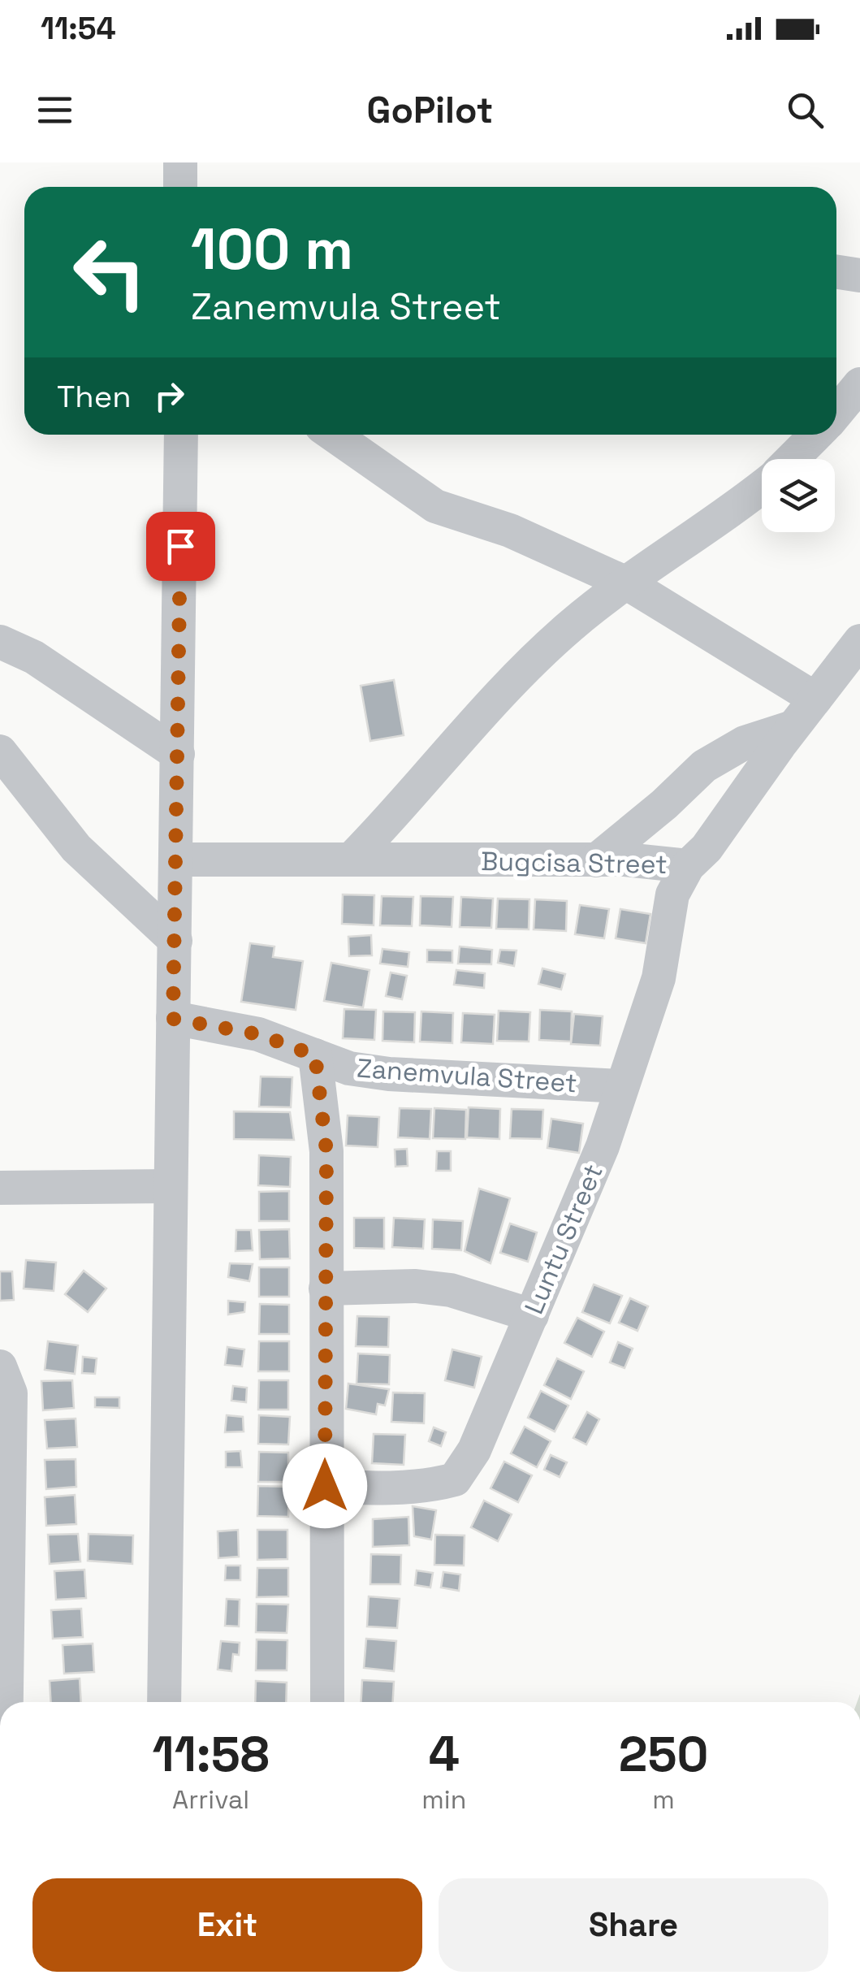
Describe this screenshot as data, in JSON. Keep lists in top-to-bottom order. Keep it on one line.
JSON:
{"streets":{"street":["Bugcisa Street","Zanemvula Street","Luntu Street"]},"crossings":[["Bugcisa Street","Luntu Street"],["Zanemvula Street","Luntu Street"]],"page":{"status":"11:54","header":"GoPilot","turn":["100 m","Zanemvula Street"],"then":"Then","eta":["11:58","Arrival","4","min","250","m"],"buttons":["Exit","Share"]}}
